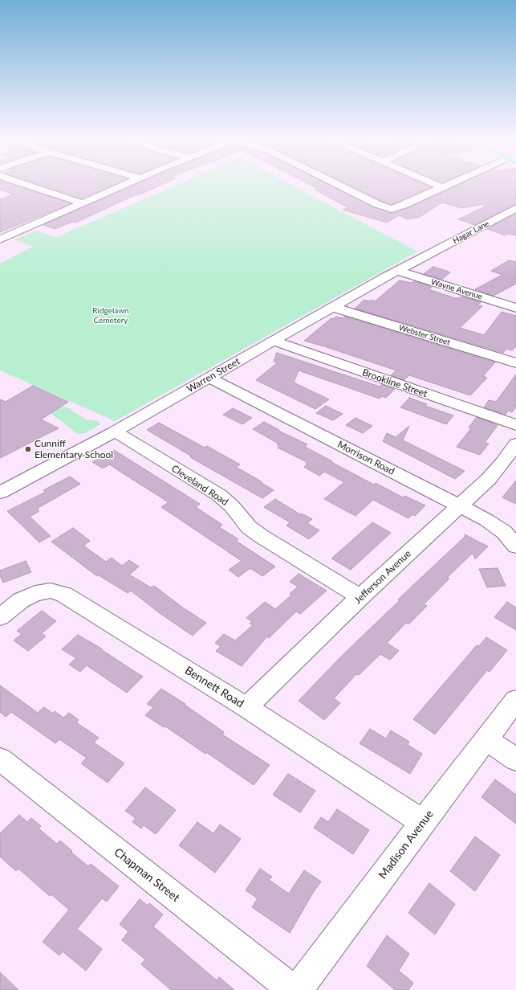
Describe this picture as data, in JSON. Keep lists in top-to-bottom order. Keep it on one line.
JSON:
{"streets":{"street":["Hagar Lane","Wayne Avenue","Webster Street","Warren Street","Brookline Street","Morrison Road","Cleveland Road","Jefferson Avenue","Bennett Road","Madison Avenue","Chapman Street"]},"crossings":[["Hagar Lane","Warren Street"],["Wayne Avenue","Warren Street"],["Webster Street","Warren Street"],["Warren Street","Brookline Street"],["Warren Street","Morrison Road"],["Warren Street","Cleveland Road"],["Morrison Road","Jefferson Avenue"],["Cleveland Road","Jefferson Avenue"],["Jefferson Avenue","Bennett Road"],["Bennett Road","Madison Avenue"]],"parks":["Ridgelawn Cemetery"],"places":["Cunniff Elementary School"]}
